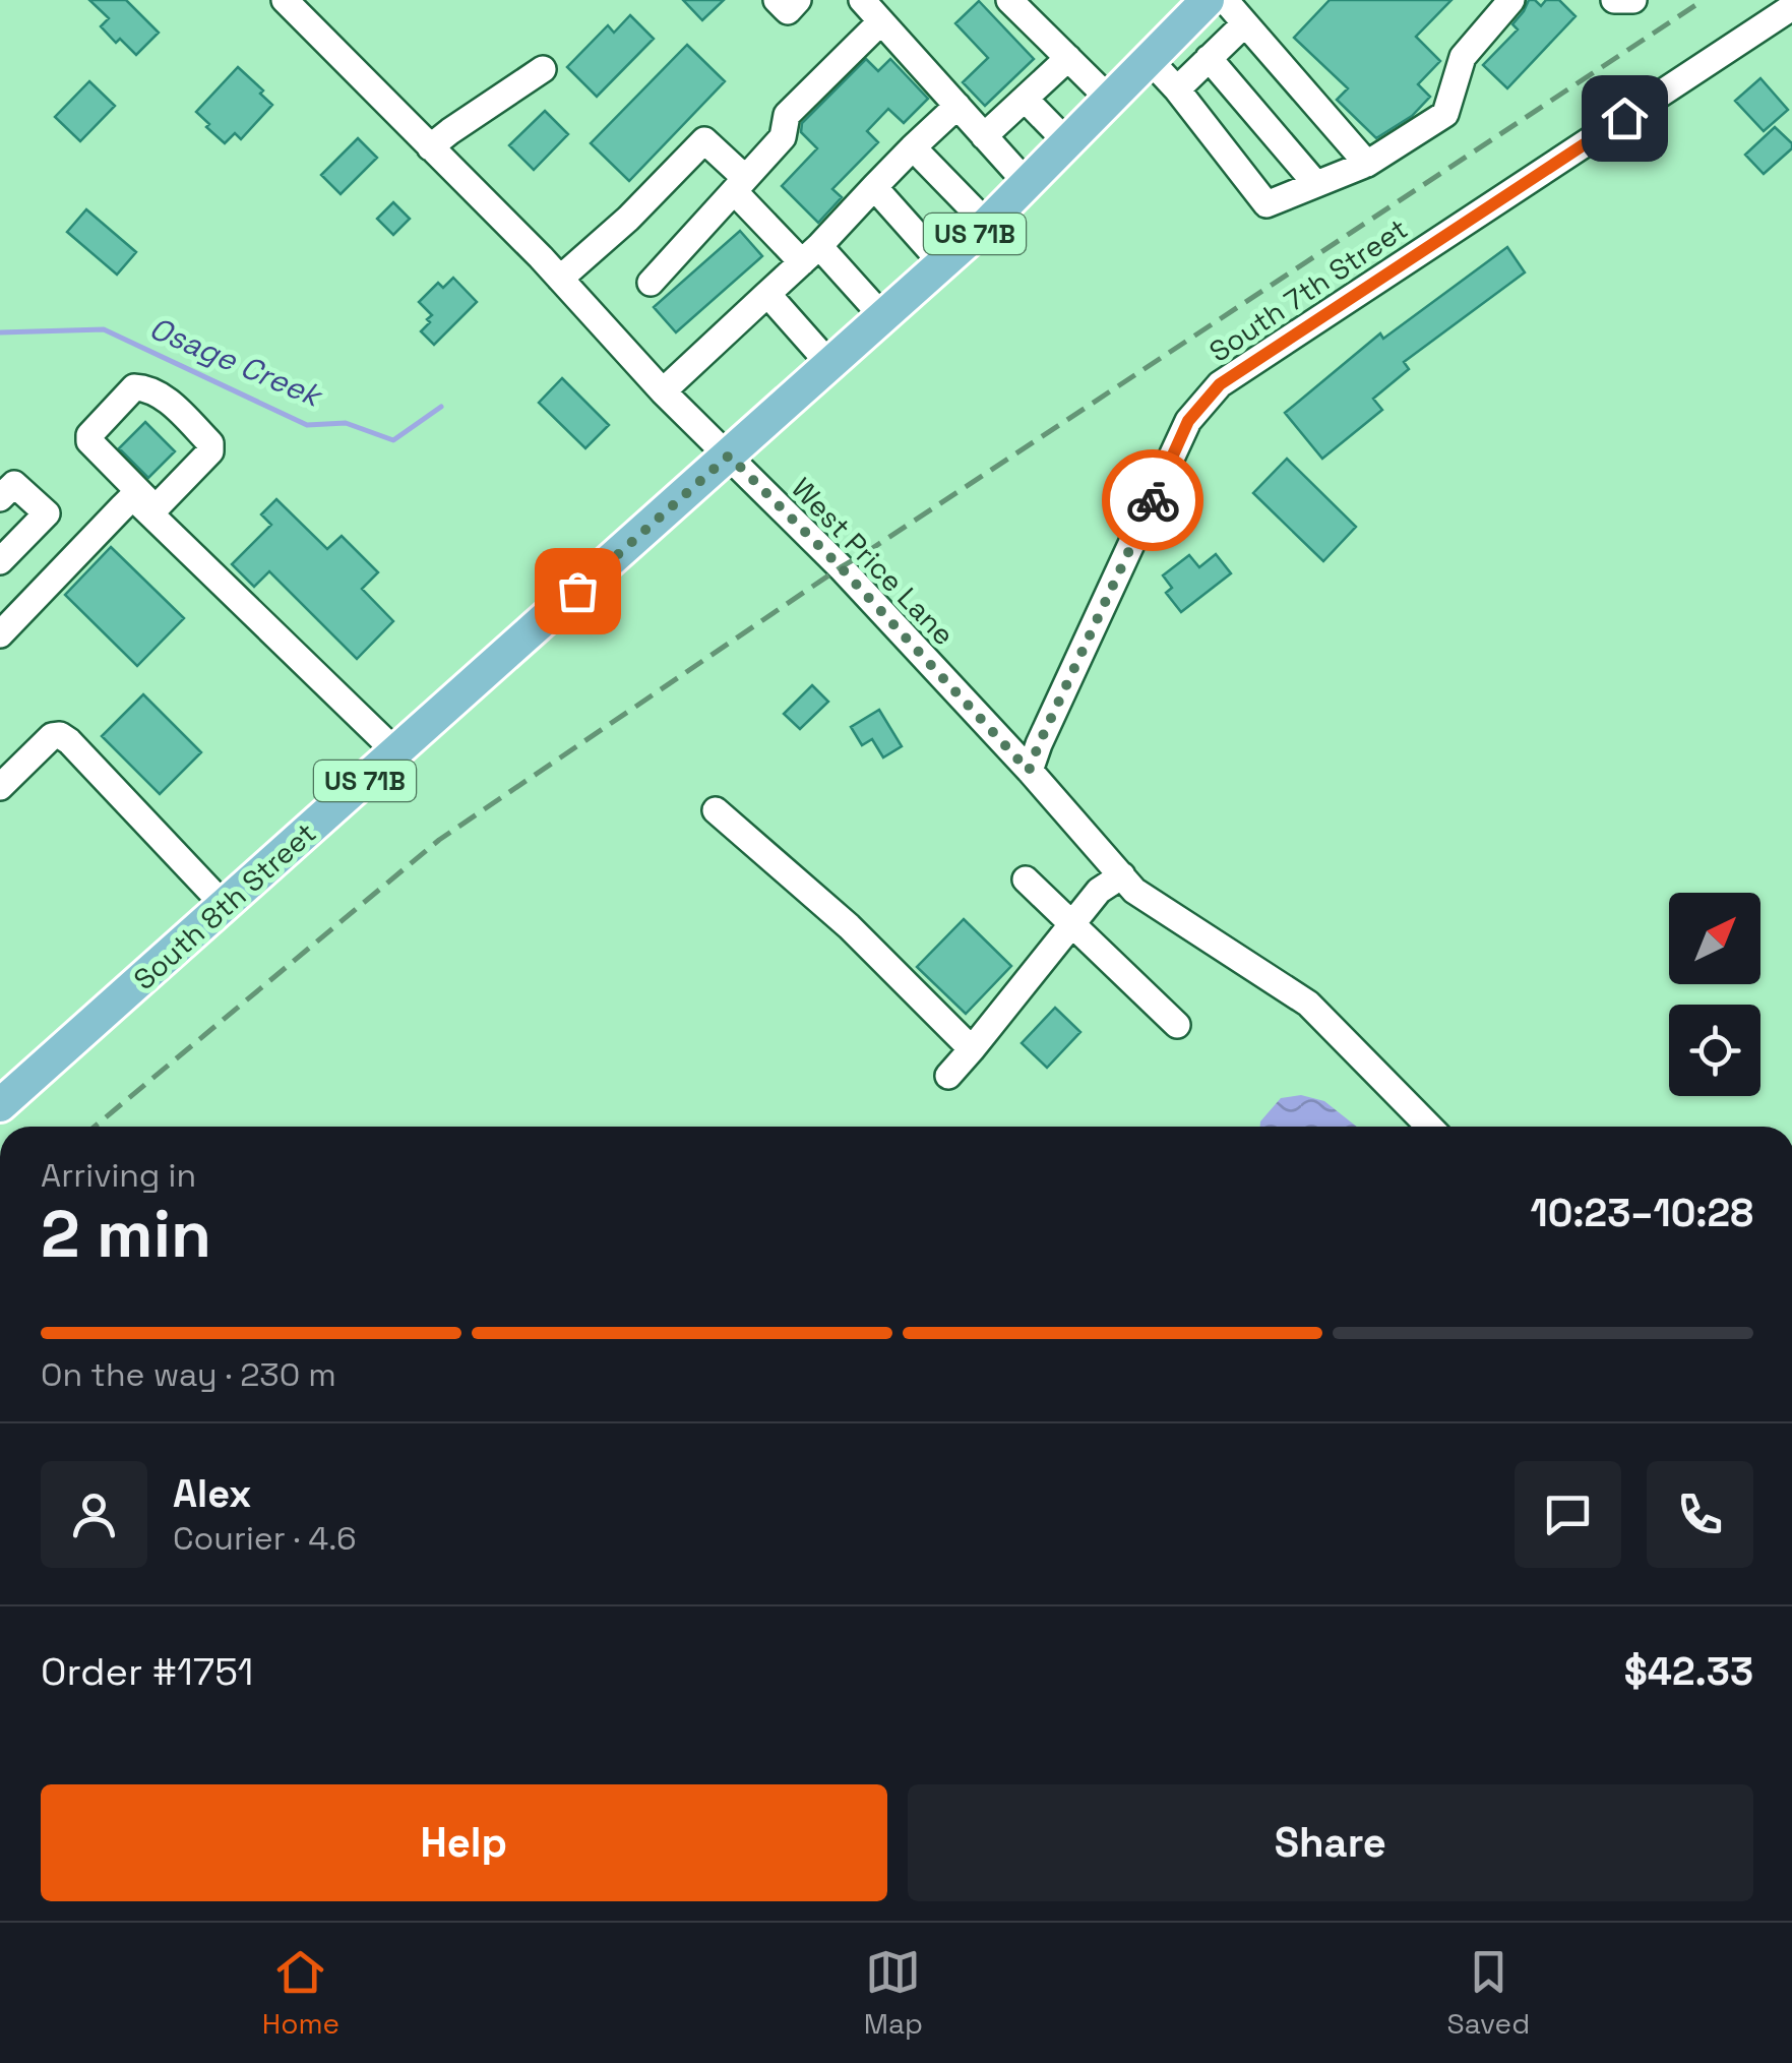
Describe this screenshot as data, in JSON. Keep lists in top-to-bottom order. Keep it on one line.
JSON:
{"streets":{"main road":["US 71B","South 8th Street"],"street":["South 7th Street","West Price Lane"]},"crossings":[["South 7th Street","West Price Lane"],["West Price Lane","South 8th Street"]],"water":["Osage Creek"],"north":"top right","page":{"heading":["2 min","Arriving in","10:23–10:28"],"panel":["Alex","Courier · 4.6","Order #1751","$42.33"],"bar":"On the way · 230 m","buttons":["Help","Share"],"tabs":["Home","Map","Saved"]}}
